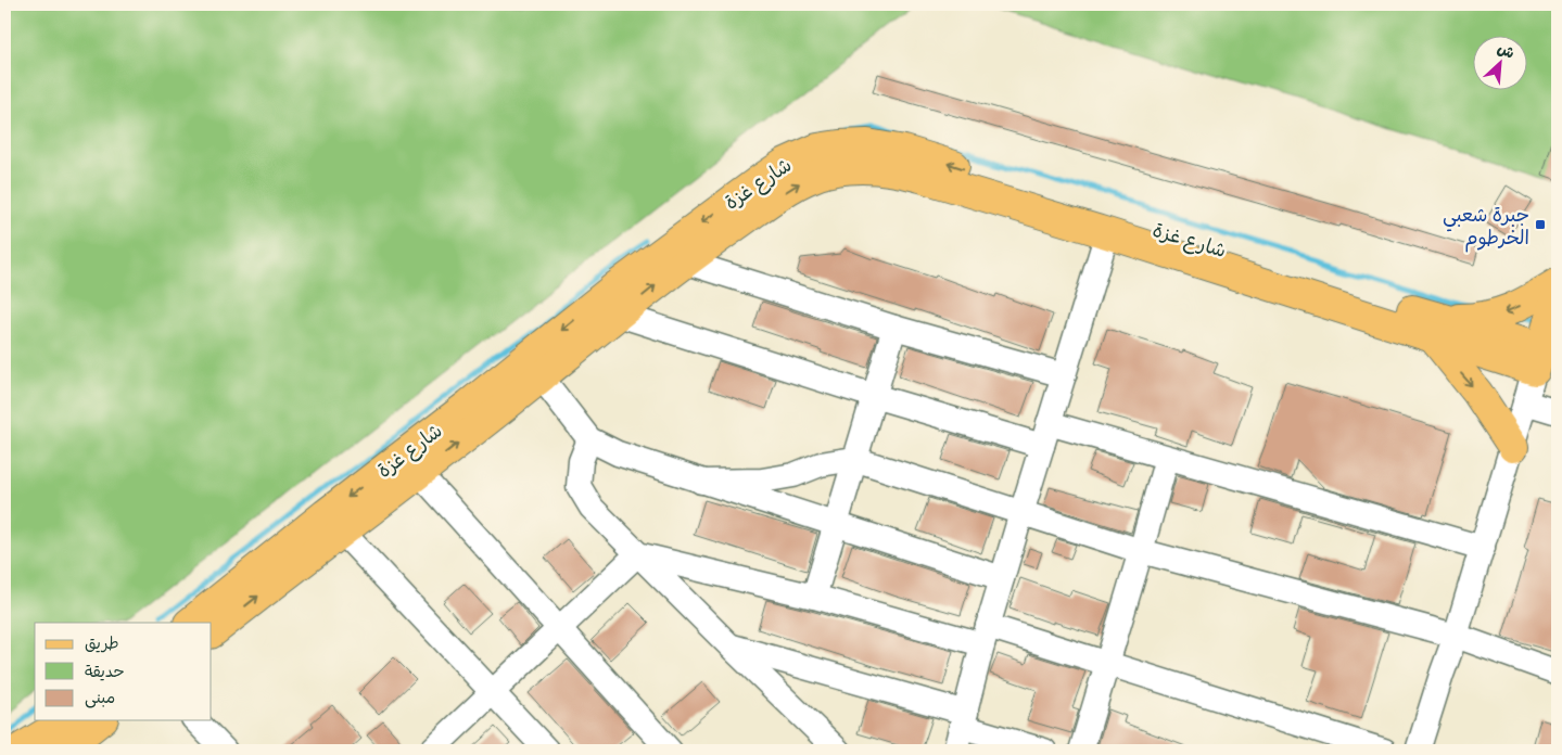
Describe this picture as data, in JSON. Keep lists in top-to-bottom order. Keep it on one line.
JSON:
{"streets":{"main road":["شارع غزة"]},"places":{"transit":["جبرة شعبي الخرطوم"]},"legend":["طريق","حديقة","مبنى"],"north":"top right"}
